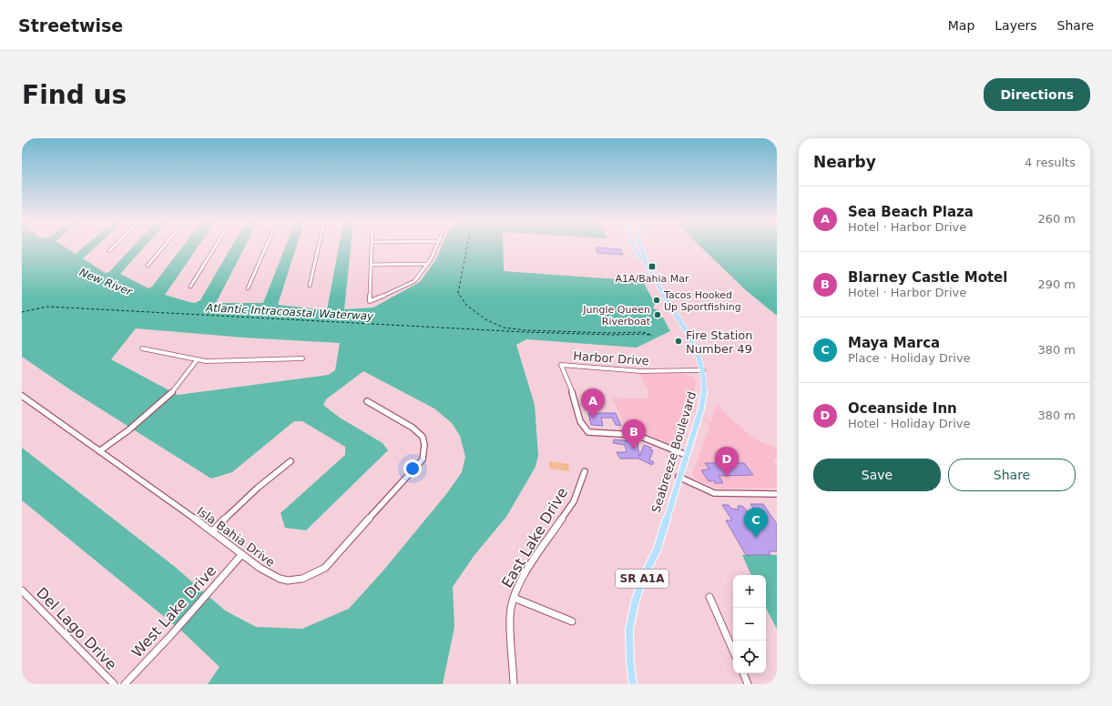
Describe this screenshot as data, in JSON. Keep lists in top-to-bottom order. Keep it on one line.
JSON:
{"streets":{"main road":["Seabreeze Boulevard","SR A1A"],"street":["Harbor Drive","Isla Bahia Drive","East Lake Drive","West Lake Drive","Del Lago Drive"]},"crossings":[["Harbor Drive","Seabreeze Boulevard"],["Seabreeze Boulevard","SR A1A"],["Isla Bahia Drive","West Lake Drive"]],"water":["New River","Atlantic Intracoastal Waterway"],"places":{"transit":["A1A/Bahia Mar"],"other":["Tacos Hooked Up Sportfishing","Jungle Queen Riverboat","Fire Station Number 49"]},"page":{"header":"Streetwise","nav":["Map","Layers","Share"],"buttons":["Directions",["Save","Share"]],"title":"Find us","heading":["Nearby","4 results"],"list":[{"mark":"A","name":"Sea Beach Plaza","note":"Hotel · Harbor Drive","value":"260 m"},{"mark":"B","name":"Blarney Castle Motel","note":"Hotel · Harbor Drive","value":"290 m"},{"mark":"C","name":"Maya Marca","note":"Place · Holiday Drive","value":"380 m"},{"mark":"D","name":"Oceanside Inn","note":"Hotel · Holiday Drive","value":"380 m"}],"pins":["A","B","D","C"],"map_buttons":["+","−"]}}
